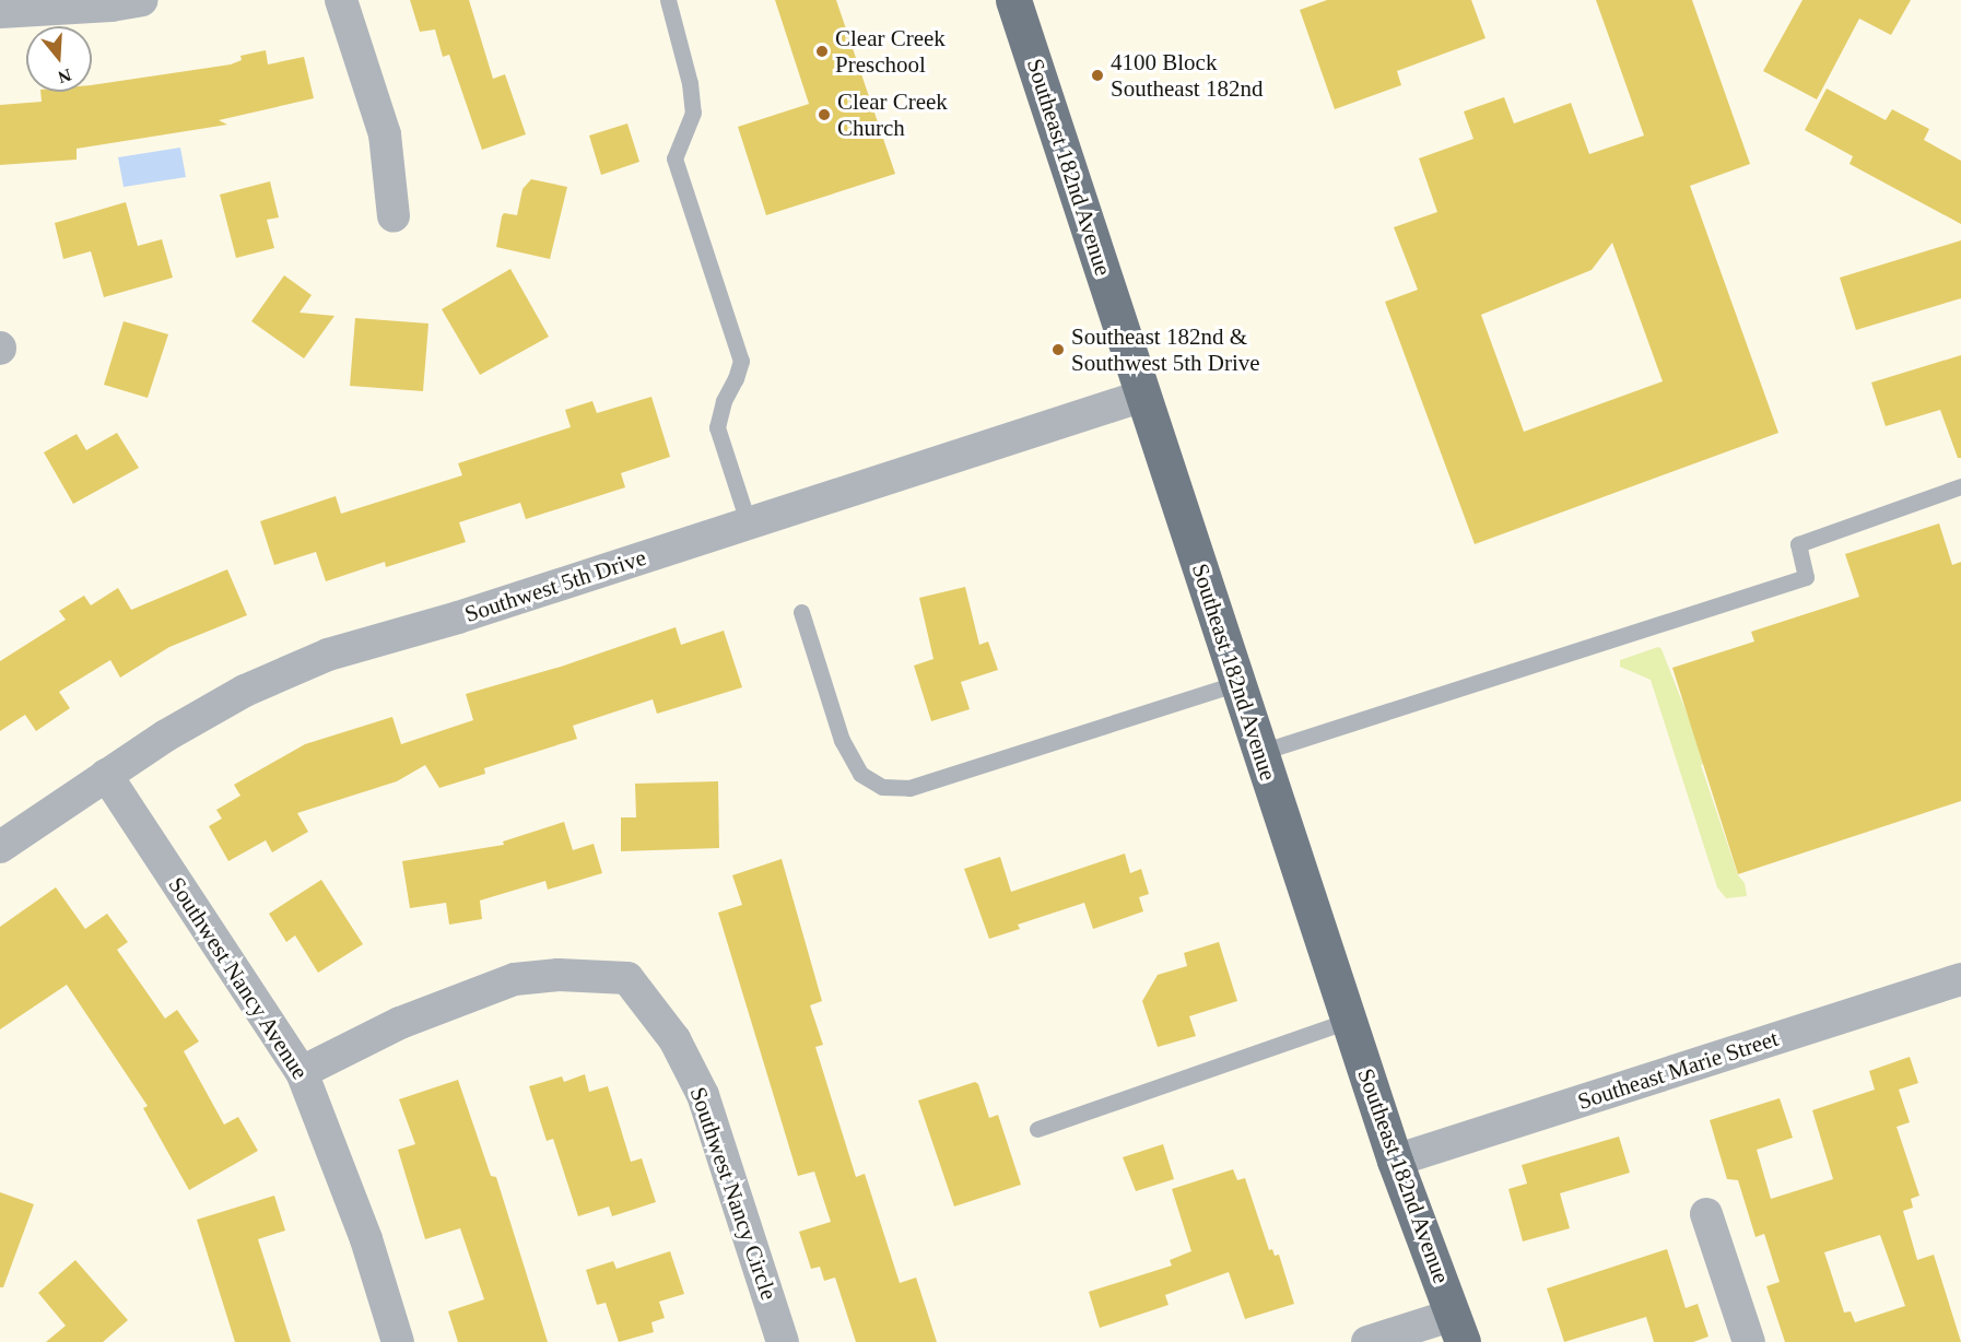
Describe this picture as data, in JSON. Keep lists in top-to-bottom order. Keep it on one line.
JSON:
{"streets":{"main road":["Southeast 182nd Avenue"],"street":["Southwest 5th Drive","Southwest Nancy Avenue","Southeast Marie Street","Southwest Nancy Circle"]},"crossings":[["Southeast 182nd Avenue","Southwest 5th Drive"],["Southeast 182nd Avenue","Southeast Marie Street"],["Southwest 5th Drive","Southwest Nancy Avenue"],["Southwest Nancy Avenue","Southwest Nancy Circle"]],"places":["Clear Creek Preschool","4100 Block Southeast 182nd","Clear Creek Church","Southeast 182nd & Southwest 5th Drive"],"north":"bottom"}
